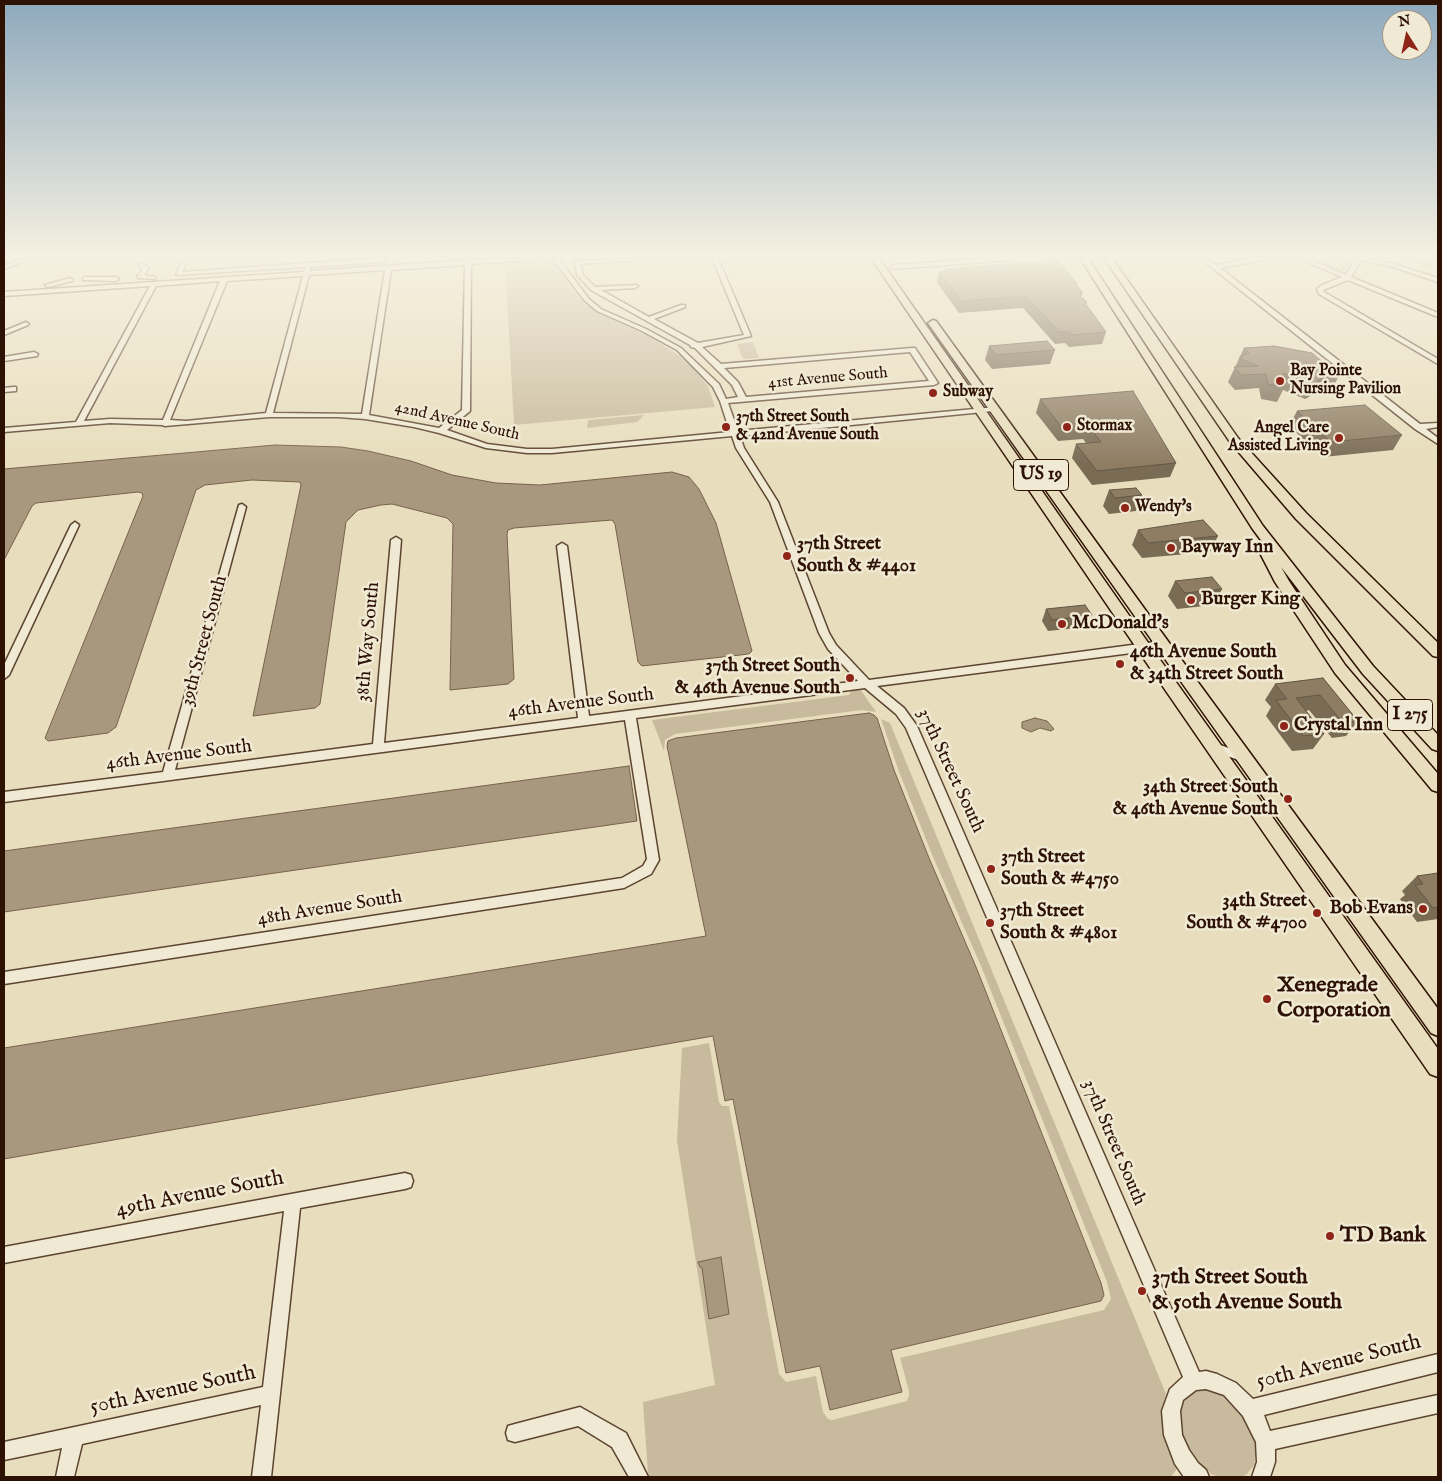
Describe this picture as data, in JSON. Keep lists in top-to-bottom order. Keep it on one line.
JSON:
{"streets":{"highway":["US 19","I 275"],"street":["41st Avenue South","42nd Avenue South","39th Street South","38th Way South","46th Avenue South","37th Street South","48th Avenue South","49th Avenue South","50th Avenue South"]},"crossings":[["41st Avenue South","37th Street South"],["42nd Avenue South","US 19"],["42nd Avenue South","37th Street South"],["US 19","46th Avenue South"],["39th Street South","46th Avenue South"],["38th Way South","46th Avenue South"],["46th Avenue South","37th Street South"],["46th Avenue South","48th Avenue South"]],"places":["Bay Pointe Nursing Pavilion","Subway","37th Street South & 42nd Avenue South","Stormax","Angel Care Assisted Living","Wendy's","Bayway Inn","37th Street South & #4401","Burger King","McDonald's","46th Avenue South & 34th Street South","37th Street South & 46th Avenue South","Crystal Inn","34th Street South & 46th Avenue South","37th Street South & #4750","Bob Evans","34th Street South & #4700","37th Street South & #4801","Xenegrade Corporation","TD Bank","37th Street South & 50th Avenue South"],"north":"top"}
